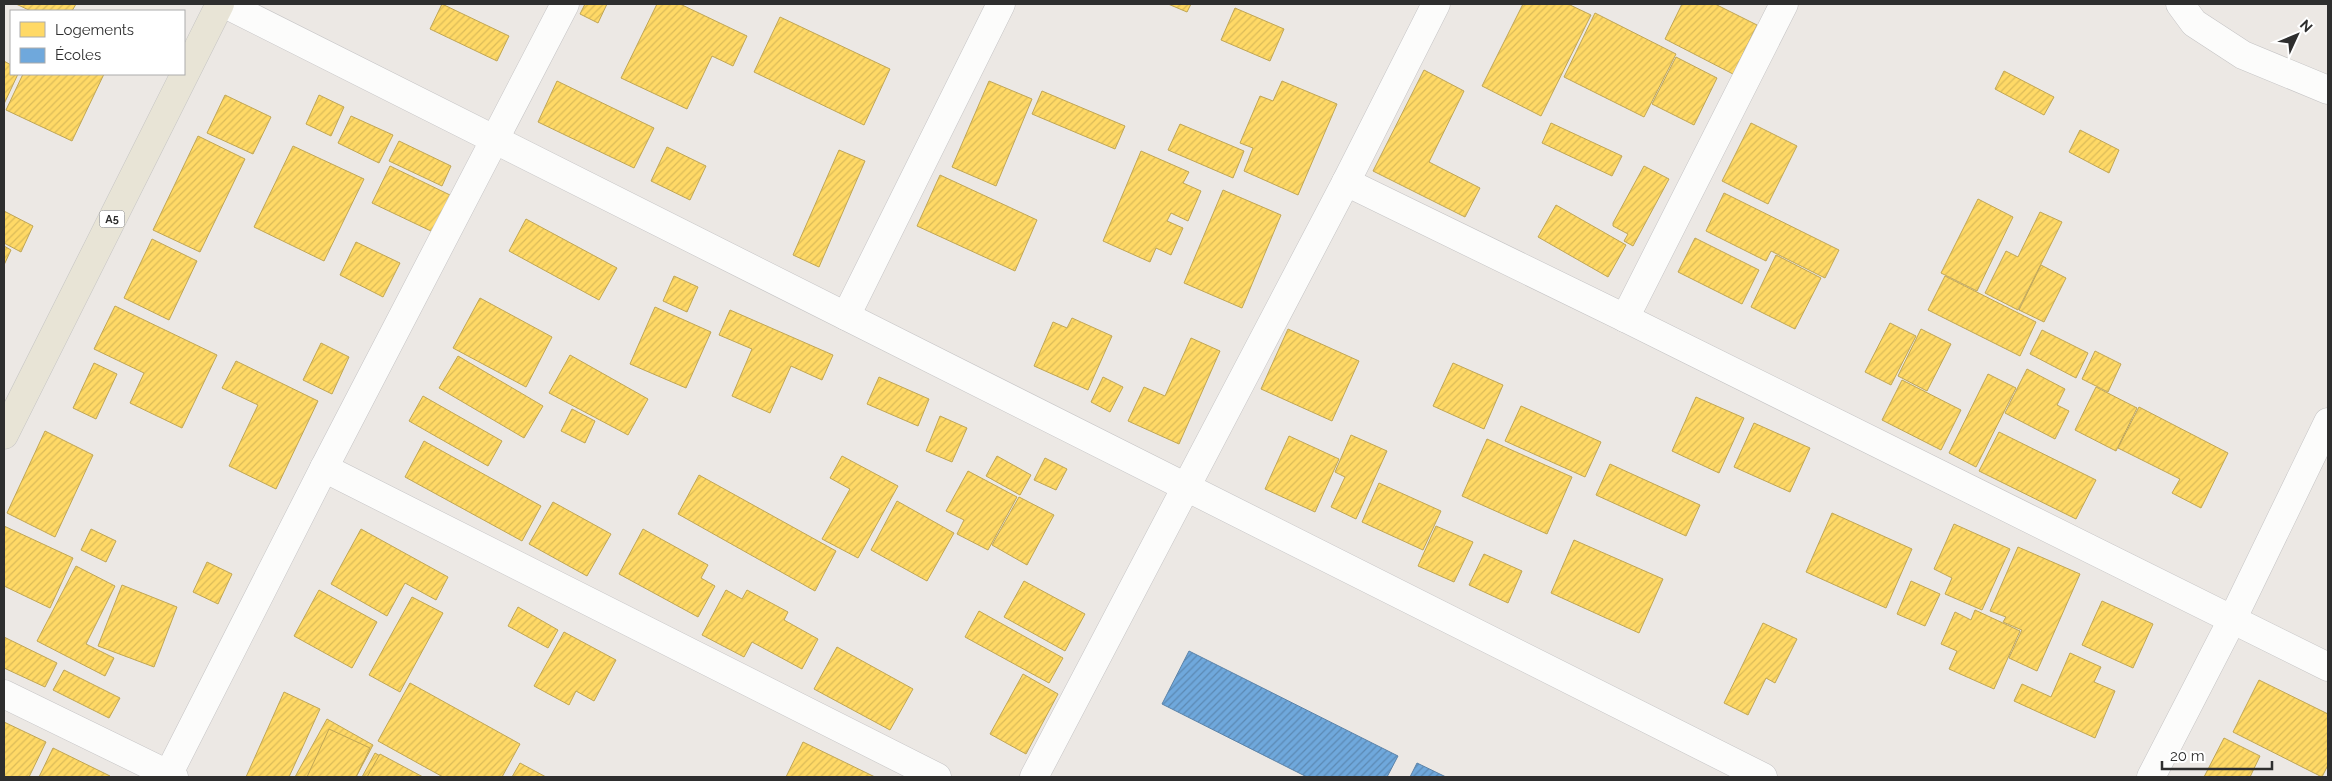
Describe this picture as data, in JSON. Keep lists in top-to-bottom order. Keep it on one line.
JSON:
{"streets":{"main road":["A5"]},"legend":["Logements","Écoles"],"scale_bar":"20 m","north":"top right"}
